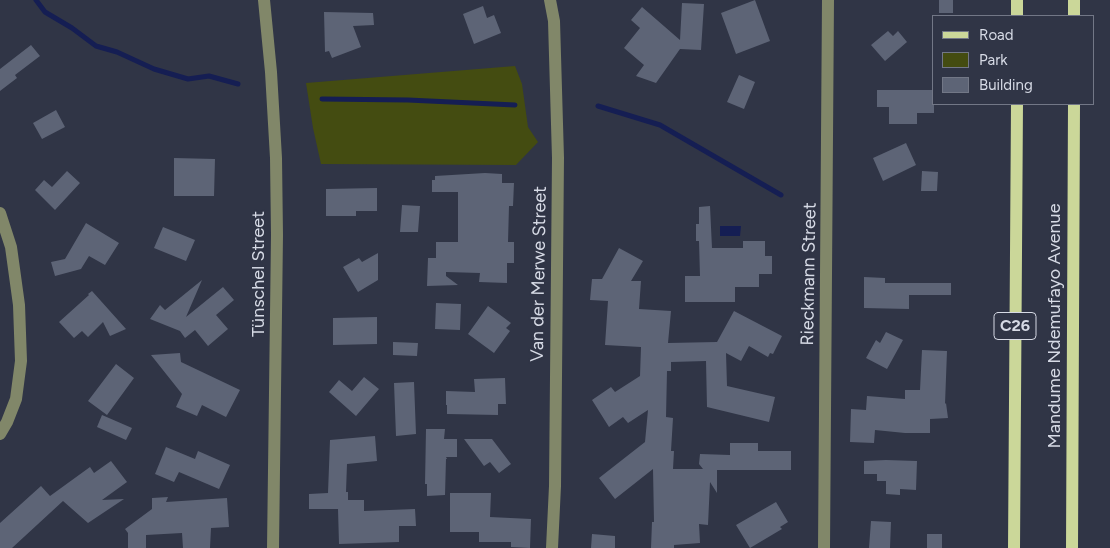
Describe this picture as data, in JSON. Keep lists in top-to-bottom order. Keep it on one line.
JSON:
{"streets":{"main road":["C26","Mandume Ndemufayo Avenue"],"street":["Tünschel Street","Van der Merwe Street","Rieckmann Street"]},"legend":["Road","Park","Building"]}
